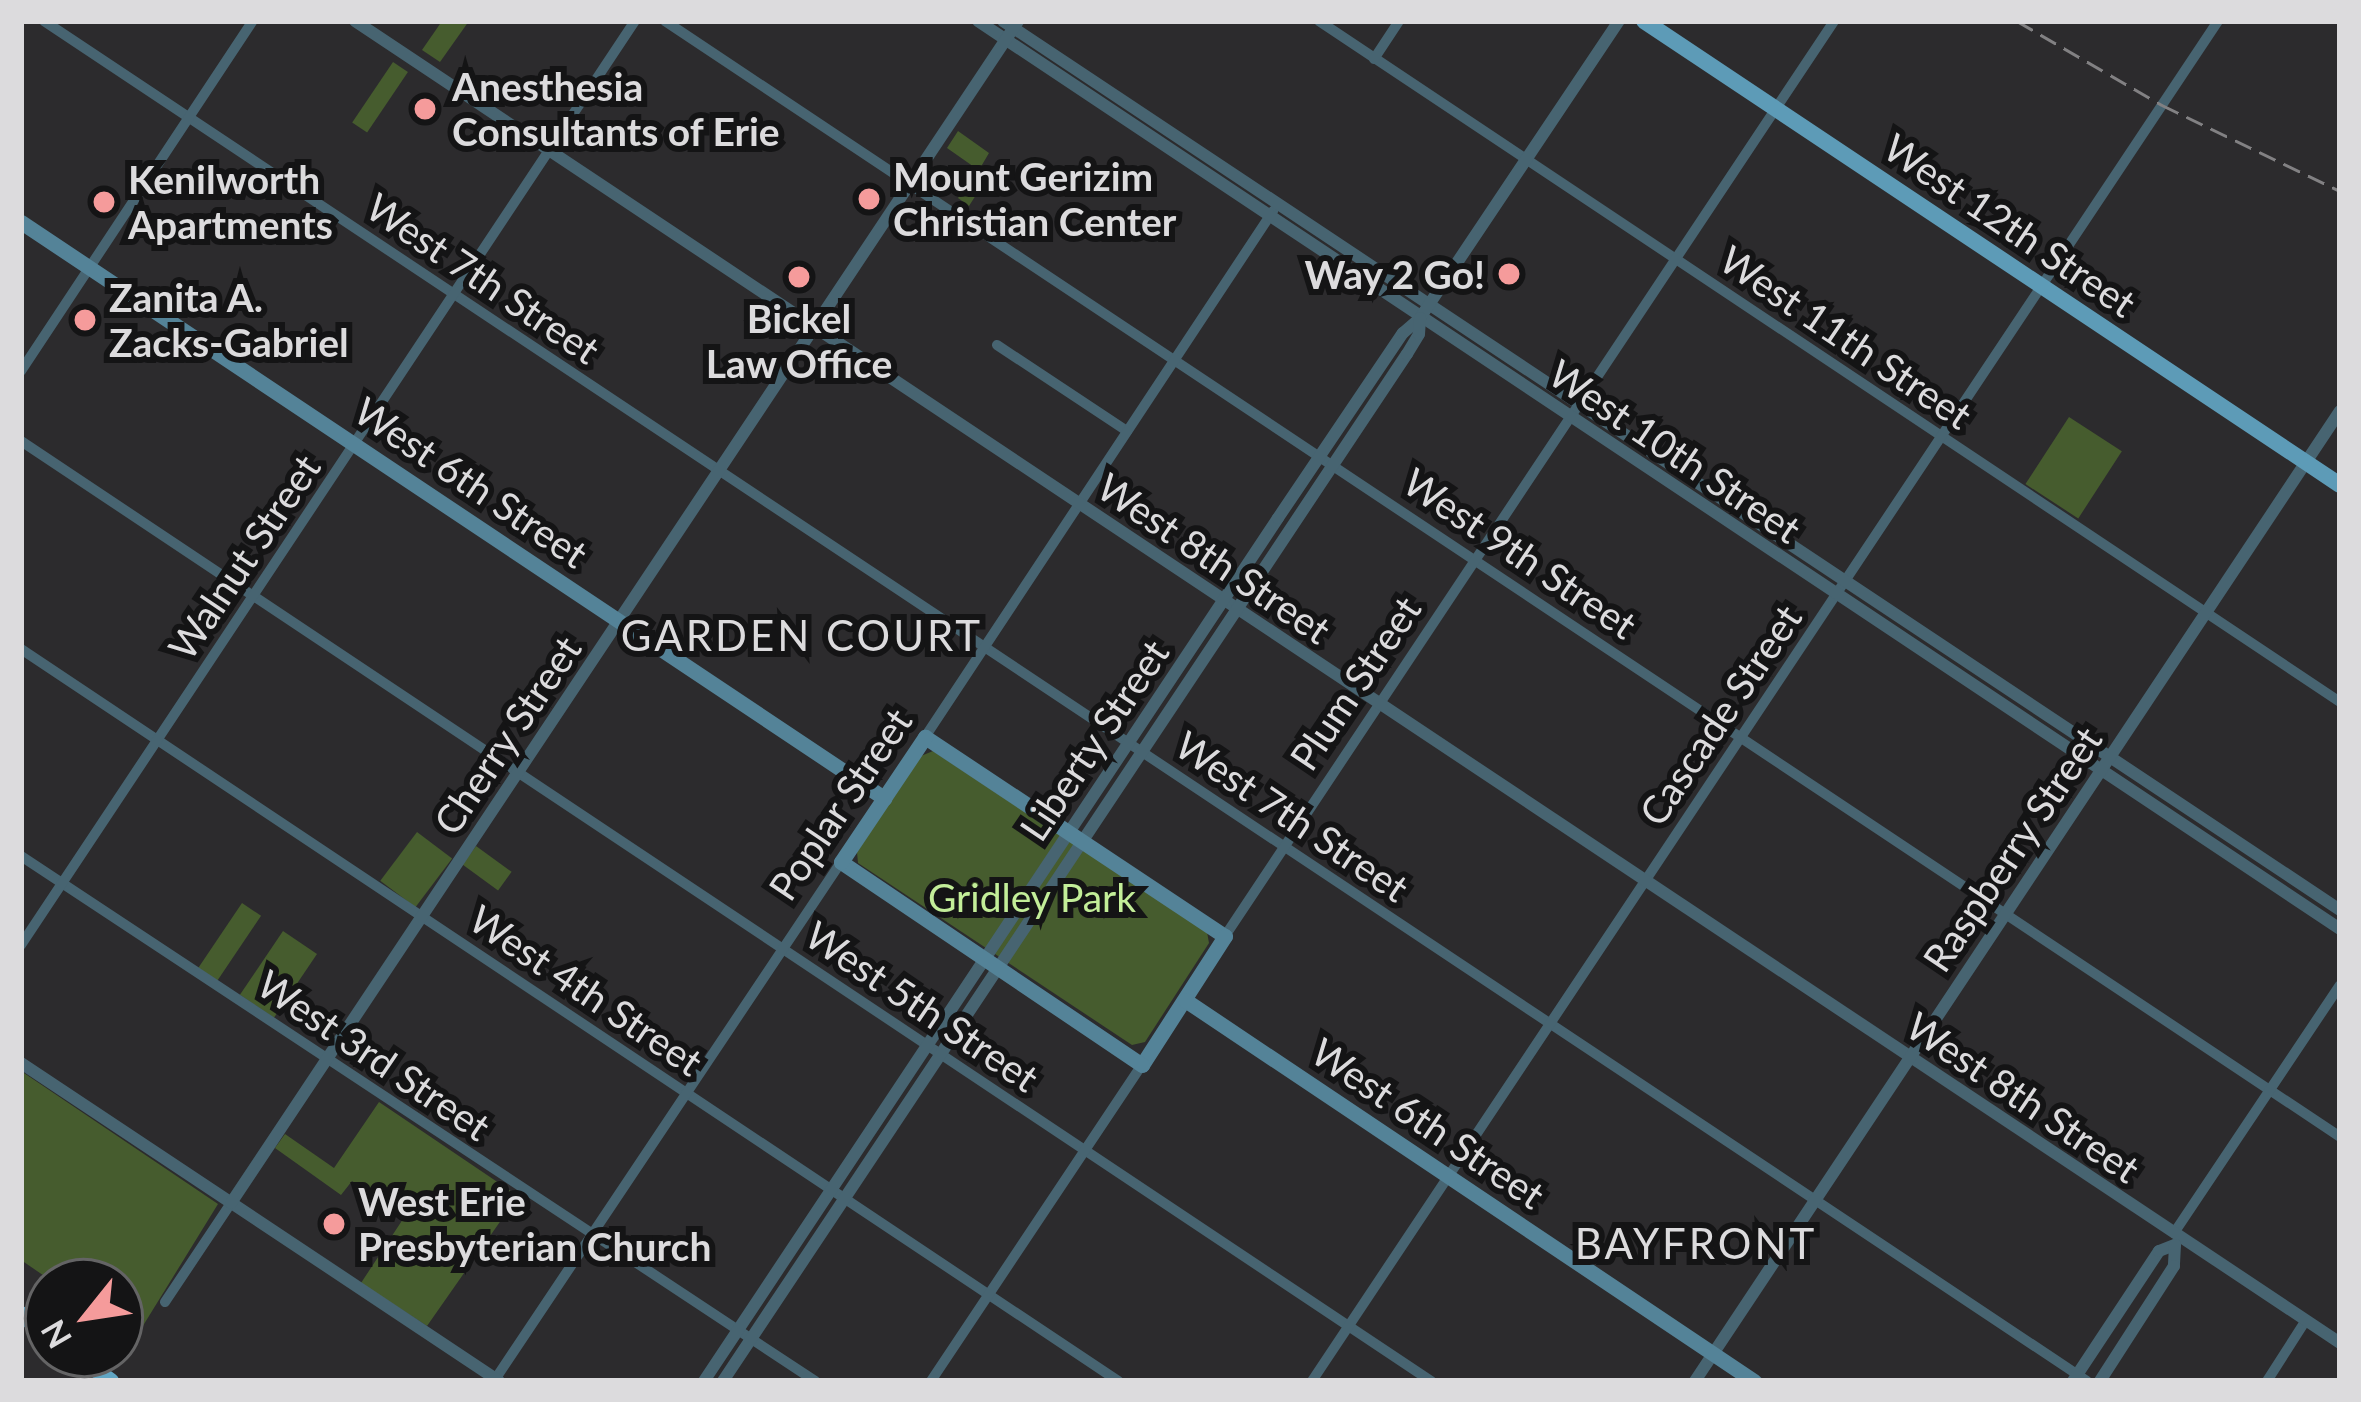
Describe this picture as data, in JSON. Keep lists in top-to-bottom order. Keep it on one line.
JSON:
{"streets":{"main road":["West 12th Street","West 6th Street","Plum Street","Poplar Street"],"street":["West 7th Street","West 11th Street","West 10th Street","West 9th Street","Walnut Street","West 8th Street","Cascade Street","Cherry Street","Liberty Street","Raspberry Street","West 4th Street","West 5th Street","West 3rd Street"]},"crossings":[["West 12th Street","Plum Street"],["West 12th Street","Cascade Street"],["West 12th Street","Raspberry Street"],["West 7th Street","Walnut Street"],["West 7th Street","Plum Street"],["West 7th Street","Cascade Street"],["West 7th Street","Cherry Street"],["West 7th Street","Liberty Street"],["West 7th Street","Poplar Street"],["West 7th Street","Raspberry Street"],["West 11th Street","Plum Street"],["West 11th Street","Cascade Street"],["West 11th Street","Liberty Street"],["West 11th Street","Raspberry Street"],["West 10th Street","Plum Street"],["West 10th Street","Cascade Street"],["West 10th Street","Cherry Street"],["West 10th Street","Liberty Street"],["West 10th Street","Poplar Street"],["West 10th Street","Raspberry Street"],["West 6th Street","Walnut Street"],["West 6th Street","Plum Street"],["West 6th Street","Cascade Street"],["West 6th Street","Cherry Street"],["West 6th Street","Poplar Street"],["West 6th Street","Raspberry Street"],["West 9th Street","Plum Street"],["West 9th Street","Cascade Street"],["West 9th Street","Cherry Street"],["West 9th Street","Liberty Street"],["West 9th Street","Poplar Street"],["West 9th Street","Raspberry Street"],["Walnut Street","West 8th Street"],["Walnut Street","West 4th Street"],["Walnut Street","West 5th Street"],["Walnut Street","West 3rd Street"],["West 8th Street","Plum Street"],["West 8th Street","Cascade Street"],["West 8th Street","Cherry Street"],["West 8th Street","Liberty Street"],["West 8th Street","Poplar Street"],["West 8th Street","Raspberry Street"],["Plum Street","West 4th Street"],["Plum Street","West 5th Street"],["Cascade Street","West 5th Street"],["Cherry Street","West 4th Street"],["Cherry Street","West 5th Street"],["Cherry Street","West 3rd Street"],["Liberty Street","West 4th Street"],["Liberty Street","West 5th Street"],["Liberty Street","West 3rd Street"],["Poplar Street","West 4th Street"],["Poplar Street","West 5th Street"],["Poplar Street","West 3rd Street"]],"districts":["GARDEN COURT","BAYFRONT"],"parks":["Gridley Park"],"places":["Anesthesia Consultants of Erie","Mount Gerizim Christian Center","Kenilworth Apartments","Way 2 Go!","Bickel Law Office","Zanita A. Zacks-Gabriel","West Erie Presbyterian Church"],"north":"bottom left"}
